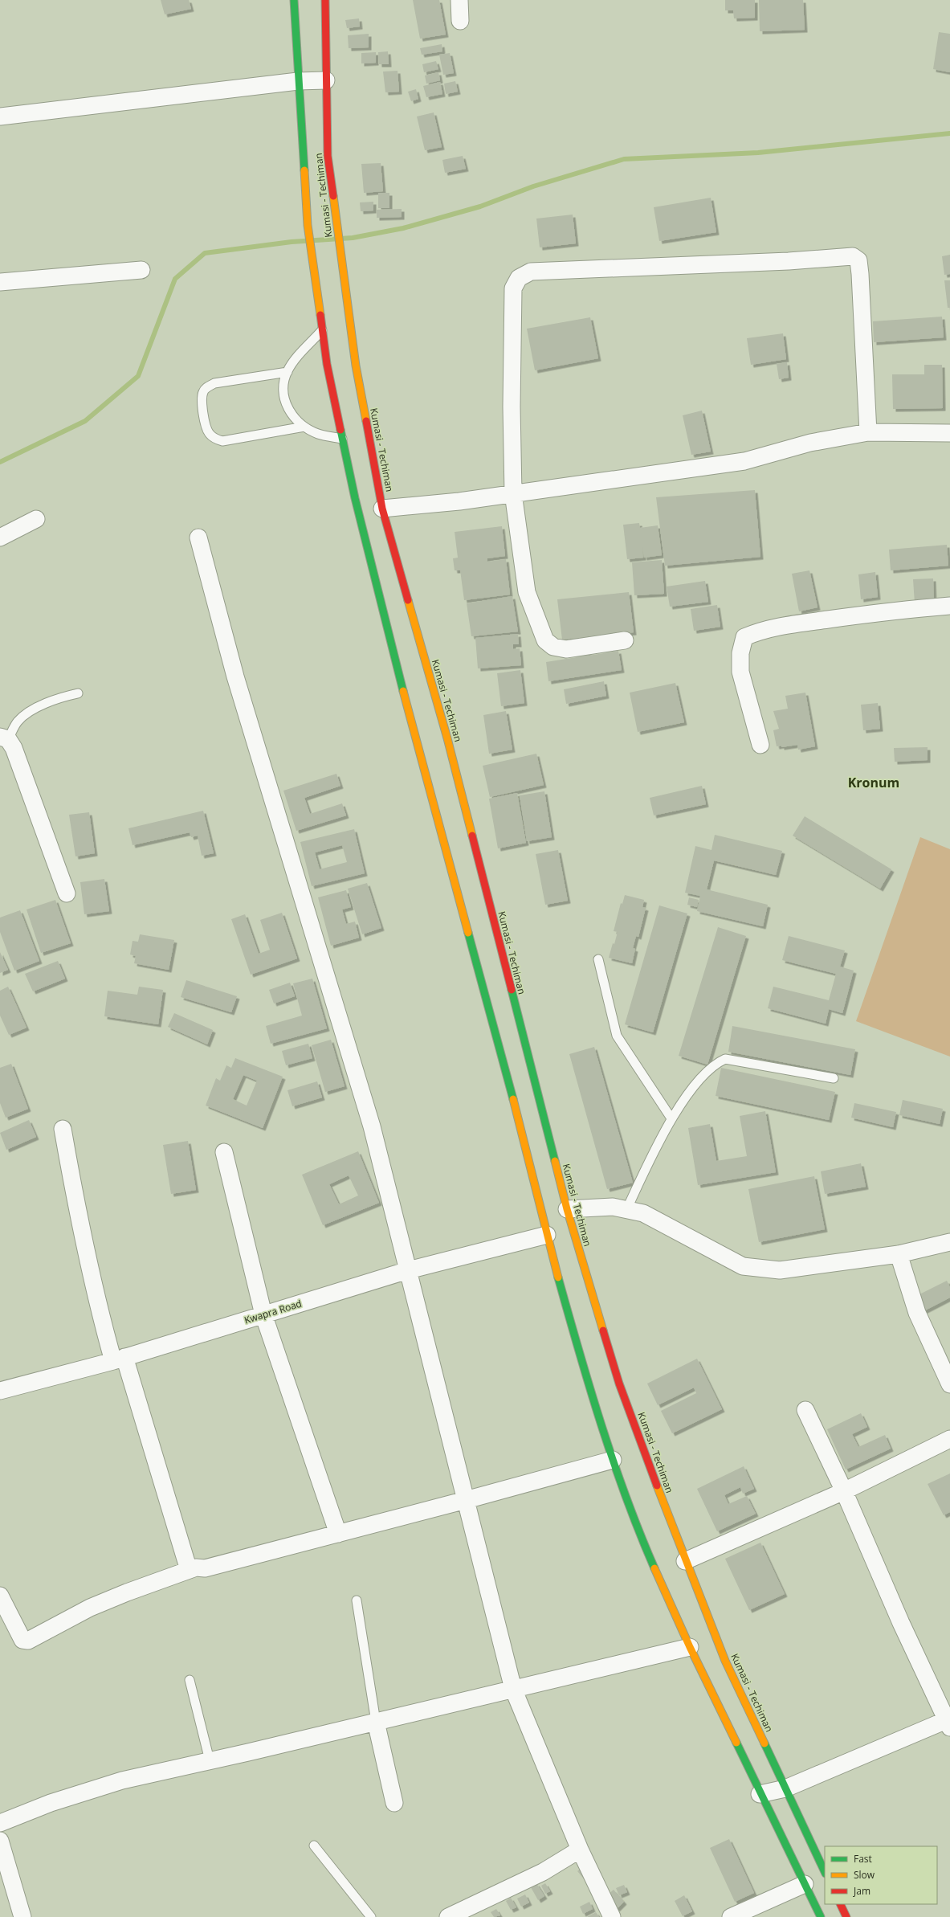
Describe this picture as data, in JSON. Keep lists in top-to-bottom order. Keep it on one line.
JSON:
{"streets":{"highway":["Kumasi - Techiman"],"street":["Kwapra Road"]},"districts":["Kronum"],"legend":["Fast","Slow","Jam"]}
